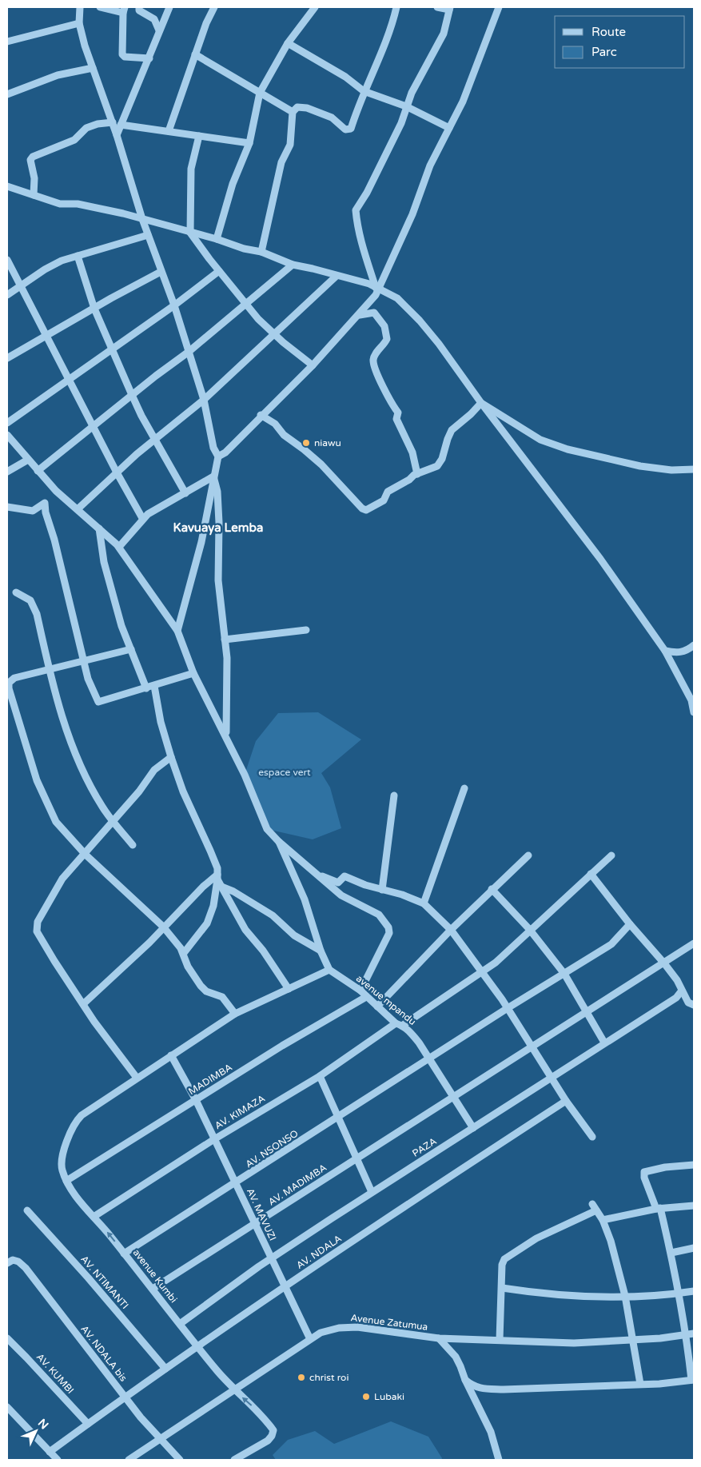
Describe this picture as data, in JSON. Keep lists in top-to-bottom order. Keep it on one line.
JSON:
{"streets":{"street":["avenue mpandu","MADIMBA","AV. KIMAZA","PAZA","AV. NSONSO","AV. MADIMBA","AV. MAVUZI","AV. NDALA","avenue Kumbi","AV. NTIMANTI","Avenue Zatumua","AV. NDALA bis","AV. KUMBI"]},"crossings":[["avenue mpandu","MADIMBA"],["avenue mpandu","AV. KIMAZA"],["avenue mpandu","PAZA"],["avenue mpandu","AV. NSONSO"],["avenue mpandu","AV. MADIMBA"],["MADIMBA","AV. MAVUZI"],["MADIMBA","avenue Kumbi"],["AV. KIMAZA","AV. MAVUZI"],["AV. KIMAZA","avenue Kumbi"],["PAZA","AV. MAVUZI"],["PAZA","avenue Kumbi"],["AV. NSONSO","AV. MAVUZI"],["AV. NSONSO","avenue Kumbi"],["AV. MADIMBA","AV. MAVUZI"],["AV. MADIMBA","avenue Kumbi"],["AV. MAVUZI","AV. NDALA"],["AV. MAVUZI","Avenue Zatumua"],["AV. NDALA","avenue Kumbi"],["AV. NDALA","AV. NTIMANTI"],["AV. NDALA","AV. NDALA bis"],["AV. NDALA","AV. KUMBI"],["avenue Kumbi","Avenue Zatumua"],["Avenue Zatumua","AV. NDALA bis"]],"districts":["Kavuaya Lemba"],"parks":["espace vert"],"places":["niawu","christ roi","Lubaki"],"legend":["Route","Parc"],"north":"top right"}
